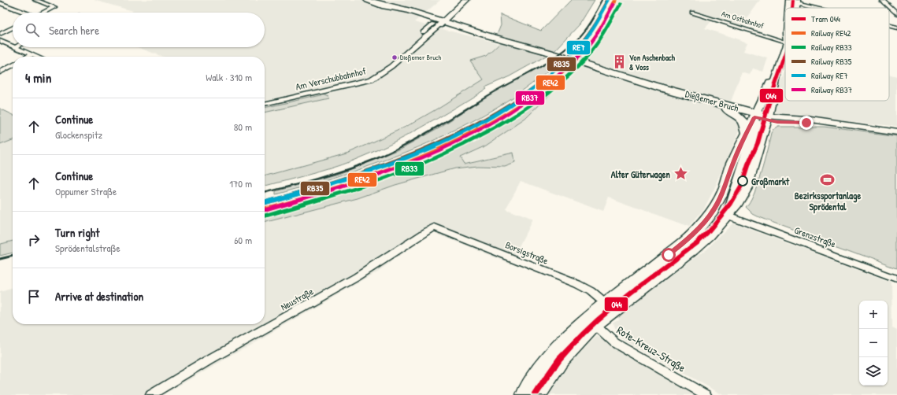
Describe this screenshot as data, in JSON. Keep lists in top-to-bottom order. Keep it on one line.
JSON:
{"streets":{"main road":["Dießemer Bruch"],"street":["Am Ostbahnhof","Am Verschubbahnhof","Grenzstraße","Borsigstraße","Neustraße","Rote-Kreuz-Straße"]},"crossings":[["Am Verschubbahnhof","Dießemer Bruch"],["Borsigstraße","Neustraße"]],"places":{"other":["Dießemer Bruch","Großmarkt"],"building":["Von Aschenbach & Voss"],"place":["Alter Güterwagen"],"sports":["Bezirkssportanlage Sprödental"]},"lines":["tram line 044","rail line RE42","rail line RB35","rail line RE7","rail line RB33","rail line RB37"],"legend":["Tram 044","Railway RE42","Railway RB33","Railway RB35","Railway RE7","Railway RB37"],"page":{"search":"Search here","heading":["4 min","Walk · 310 m"],"list":[["Continue","Glockenspitz","80 m"],["Continue","Oppumer Straße","170 m"],["Turn right","Sprödentalstraße","60 m"],"Arrive at destination"],"map_buttons":["+","−"]}}
